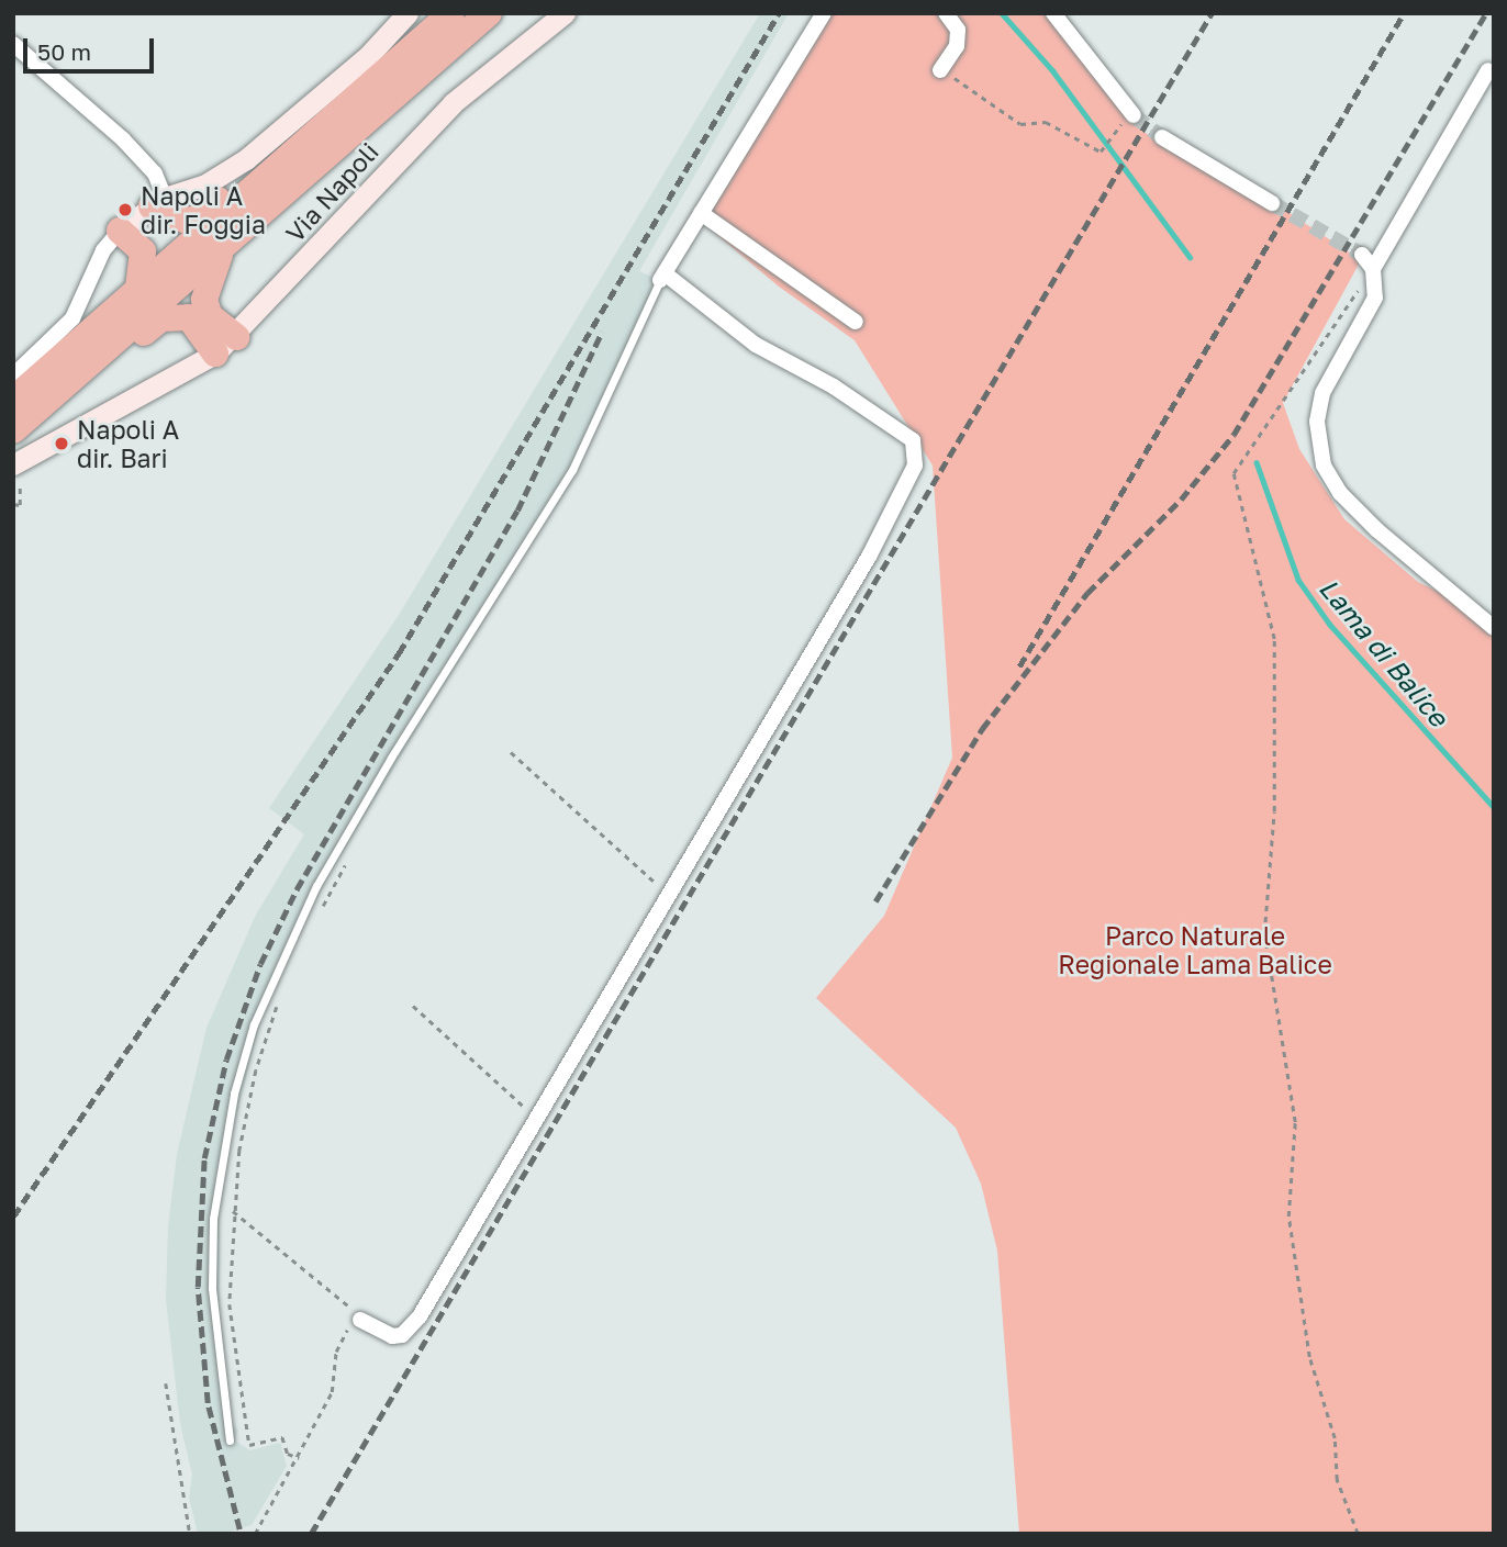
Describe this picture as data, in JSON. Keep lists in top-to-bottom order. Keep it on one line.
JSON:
{"streets":{"street":["Via Napoli"]},"water":["Lama di Balice"],"parks":["Parco Naturale Regionale Lama Balice"],"places":["Napoli A dir. Foggia","Napoli A dir. Bari"],"scale_bar":"50 m"}
